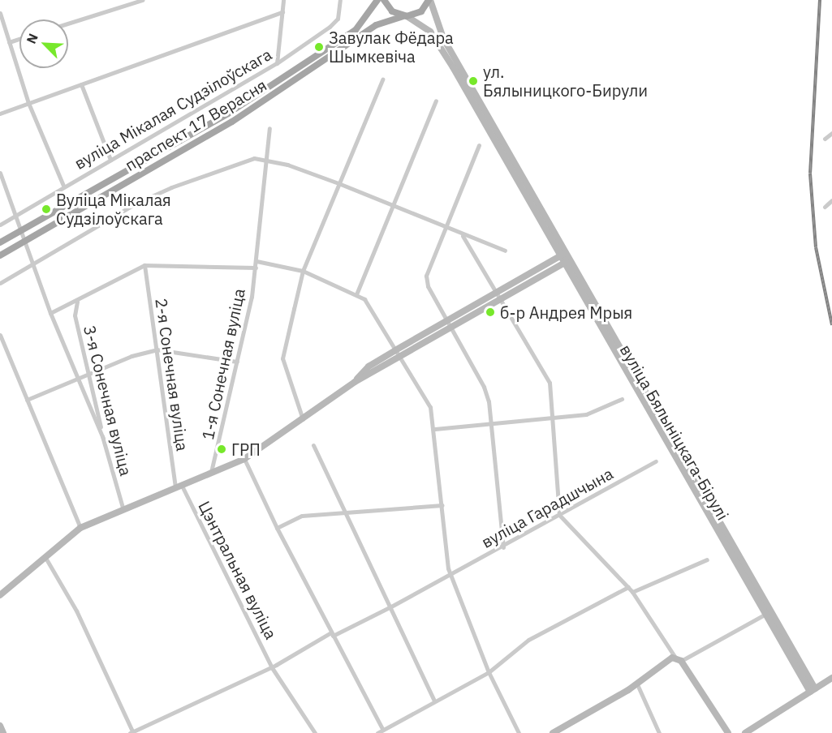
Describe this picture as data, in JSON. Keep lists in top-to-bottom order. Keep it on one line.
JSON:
{"streets":{"main road":["праспект 17 Верасня","вуліца Бялыніцкага-Бірулі"],"street":["вуліца Мікалая Судзілоўскага","1-я Сонечная вуліца","2-я Сонечная вуліца","3-я Сонечная вуліца","вуліца Гарадшчына","Цэнтральная вуліца"]},"crossings":[["праспект 17 Верасня","вуліца Бялыніцкага-Бірулі"],["2-я Сонечная вуліца","Цэнтральная вуліца"]],"places":["Завулак Фёдара Шымкевіча","ул. Бялыницкого-Бирули","Вуліца Мікалая Судзілоўскага","б-р Андрея Мрыя","ГРП"],"north":"top left"}
